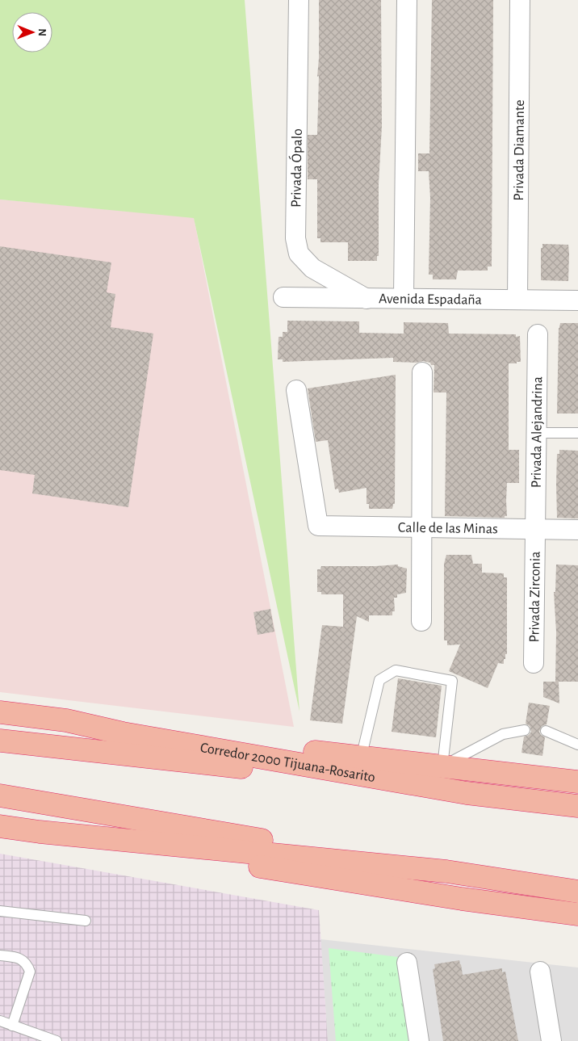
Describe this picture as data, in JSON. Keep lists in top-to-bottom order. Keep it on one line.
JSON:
{"streets":{"highway":["Corredor 2000 Tijuana-Rosarito"],"street":["Privada Diamante","Privada Ópalo","Avenida Espadaña","Privada Alejandrina","Calle de las Minas","Privada Zirconia"]},"crossings":[["Privada Diamante","Avenida Espadaña"],["Privada Ópalo","Avenida Espadaña"],["Privada Alejandrina","Calle de las Minas"],["Privada Alejandrina","Privada Zirconia"],["Calle de las Minas","Privada Zirconia"]],"north":"right"}
